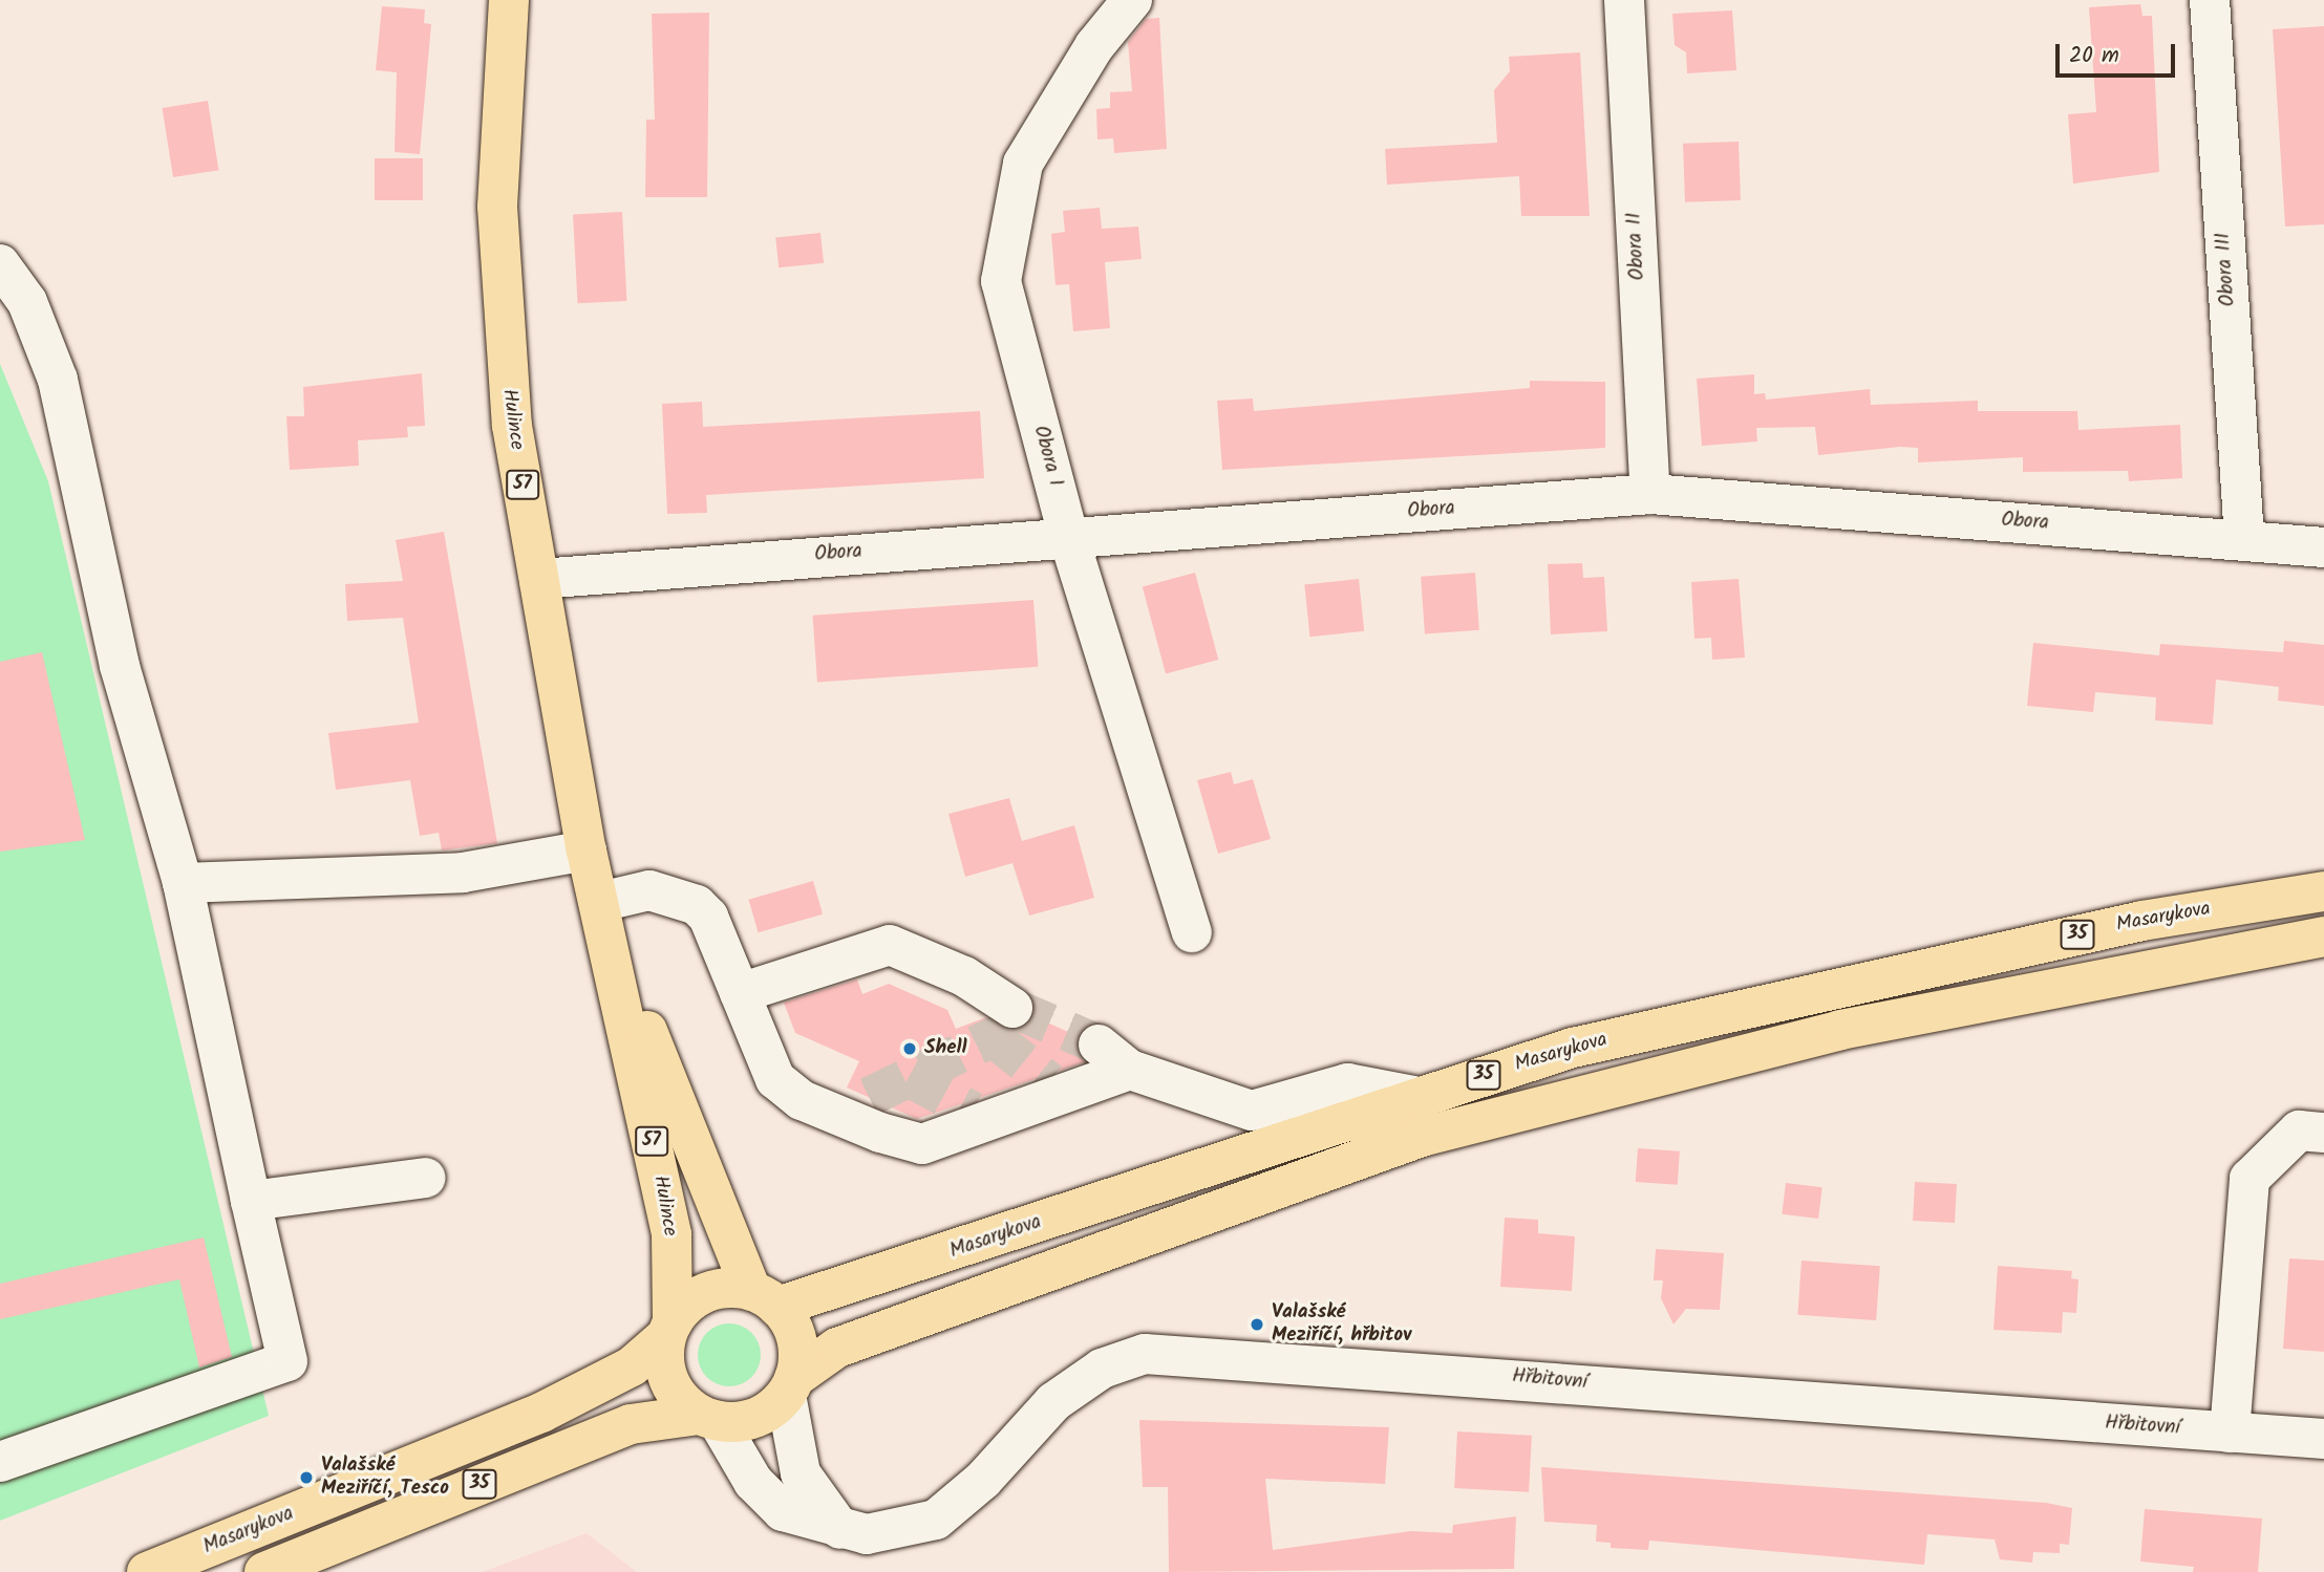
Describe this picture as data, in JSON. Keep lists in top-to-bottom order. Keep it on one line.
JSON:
{"streets":{"main road":["Hulince","57","Masarykova","35"],"street":["Obora II","Obora III","Obora I","Obora","Hřbitovní"]},"crossings":[["Obora II","Obora"],["Obora III","Obora"],["Hulince","Obora"],["Hulince","Masarykova"],["Hulince","35"],["Hulince","Hřbitovní"],["Obora I","Obora"],["Masarykova","35"],["Masarykova","Hřbitovní"],["35","Hřbitovní"]],"places":["Shell","Valašské Meziříčí, hřbitov","Valašské Meziříčí, Tesco"],"scale_bar":"20 m"}
